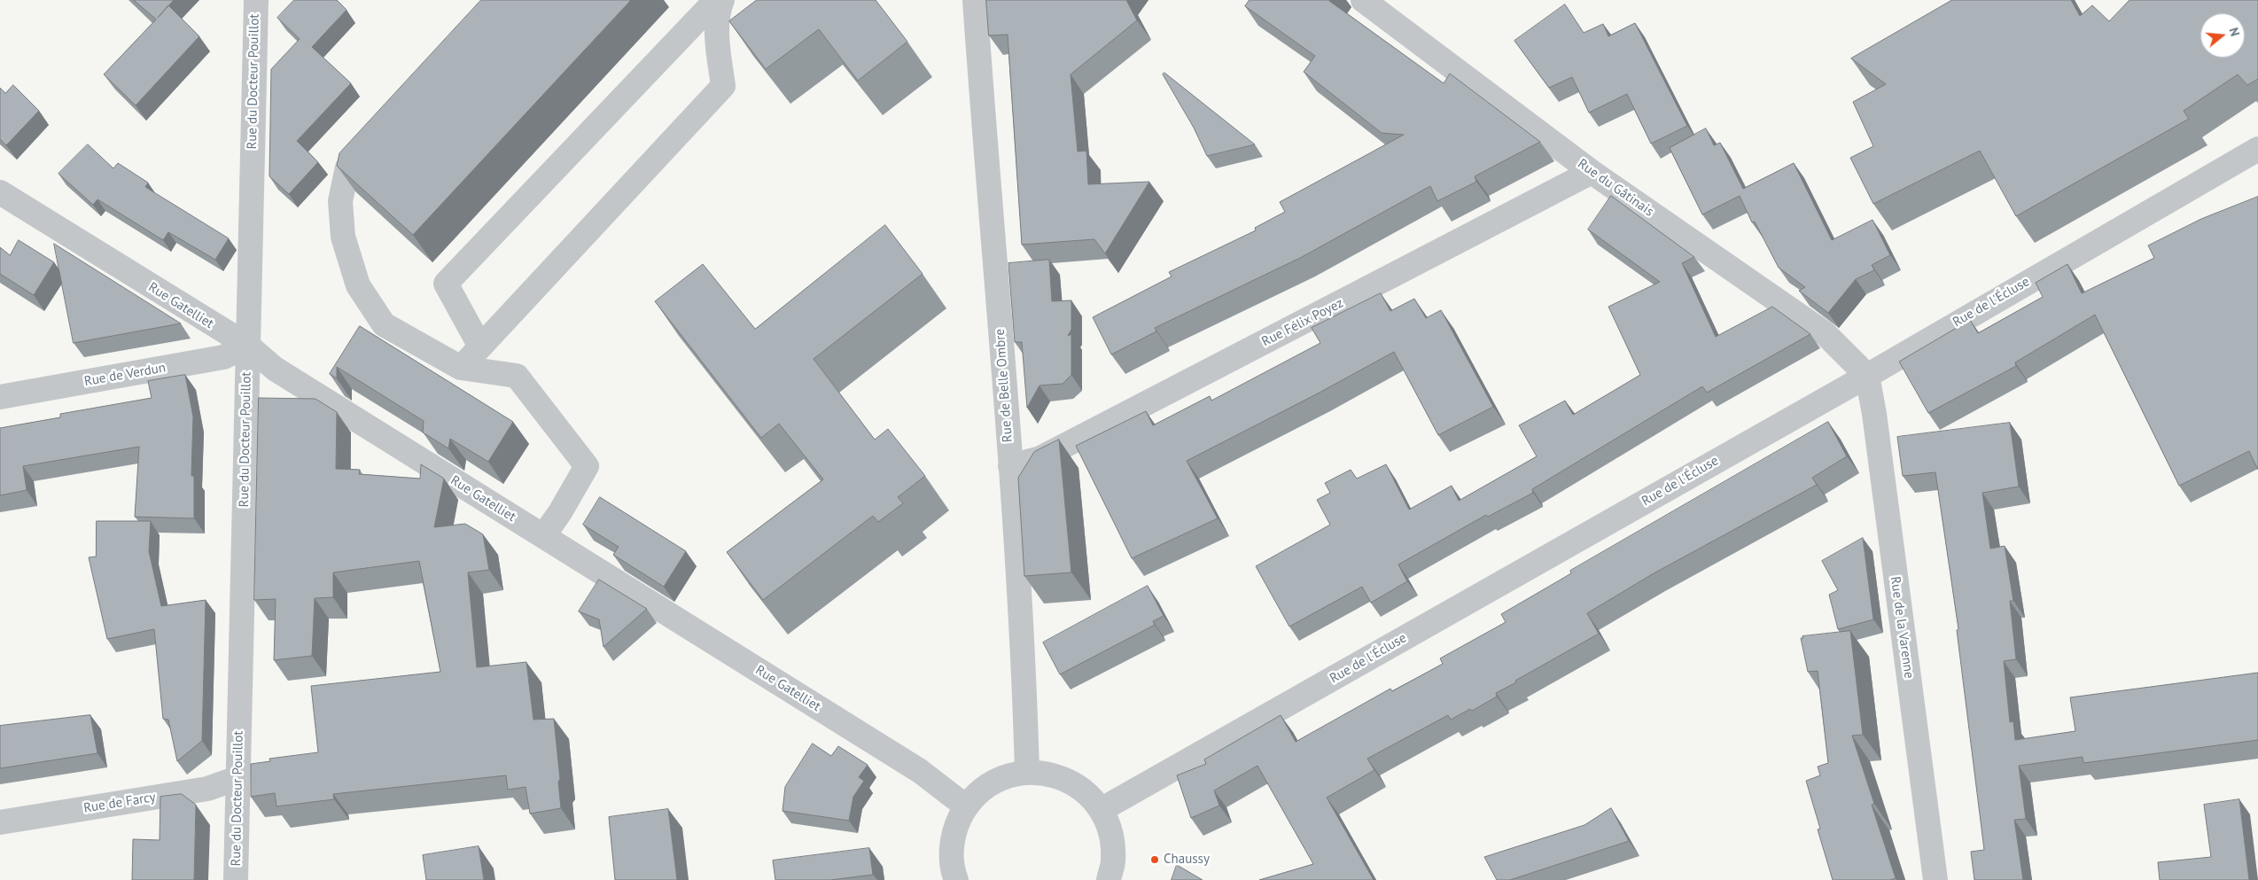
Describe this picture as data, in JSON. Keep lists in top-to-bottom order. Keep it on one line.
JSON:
{"streets":{"street":["Rue du Docteur Pouillot","Rue du Gâtinais","Rue de l'Écluse","Rue Gatelliet","Rue Félix Poyez","Rue de Verdun","Rue de Belle Ombre","Rue de la Varenne","Rue de Farcy"]},"crossings":[["Rue du Docteur Pouillot","Rue Gatelliet"],["Rue du Docteur Pouillot","Rue de Verdun"],["Rue du Docteur Pouillot","Rue de Farcy"],["Rue du Gâtinais","Rue de l'Écluse"],["Rue du Gâtinais","Rue Félix Poyez"],["Rue du Gâtinais","Rue de la Varenne"],["Rue de l'Écluse","Rue de la Varenne"],["Rue Gatelliet","Rue de Verdun"],["Rue Félix Poyez","Rue de Belle Ombre"]],"places":["Chaussy"],"north":"right"}
